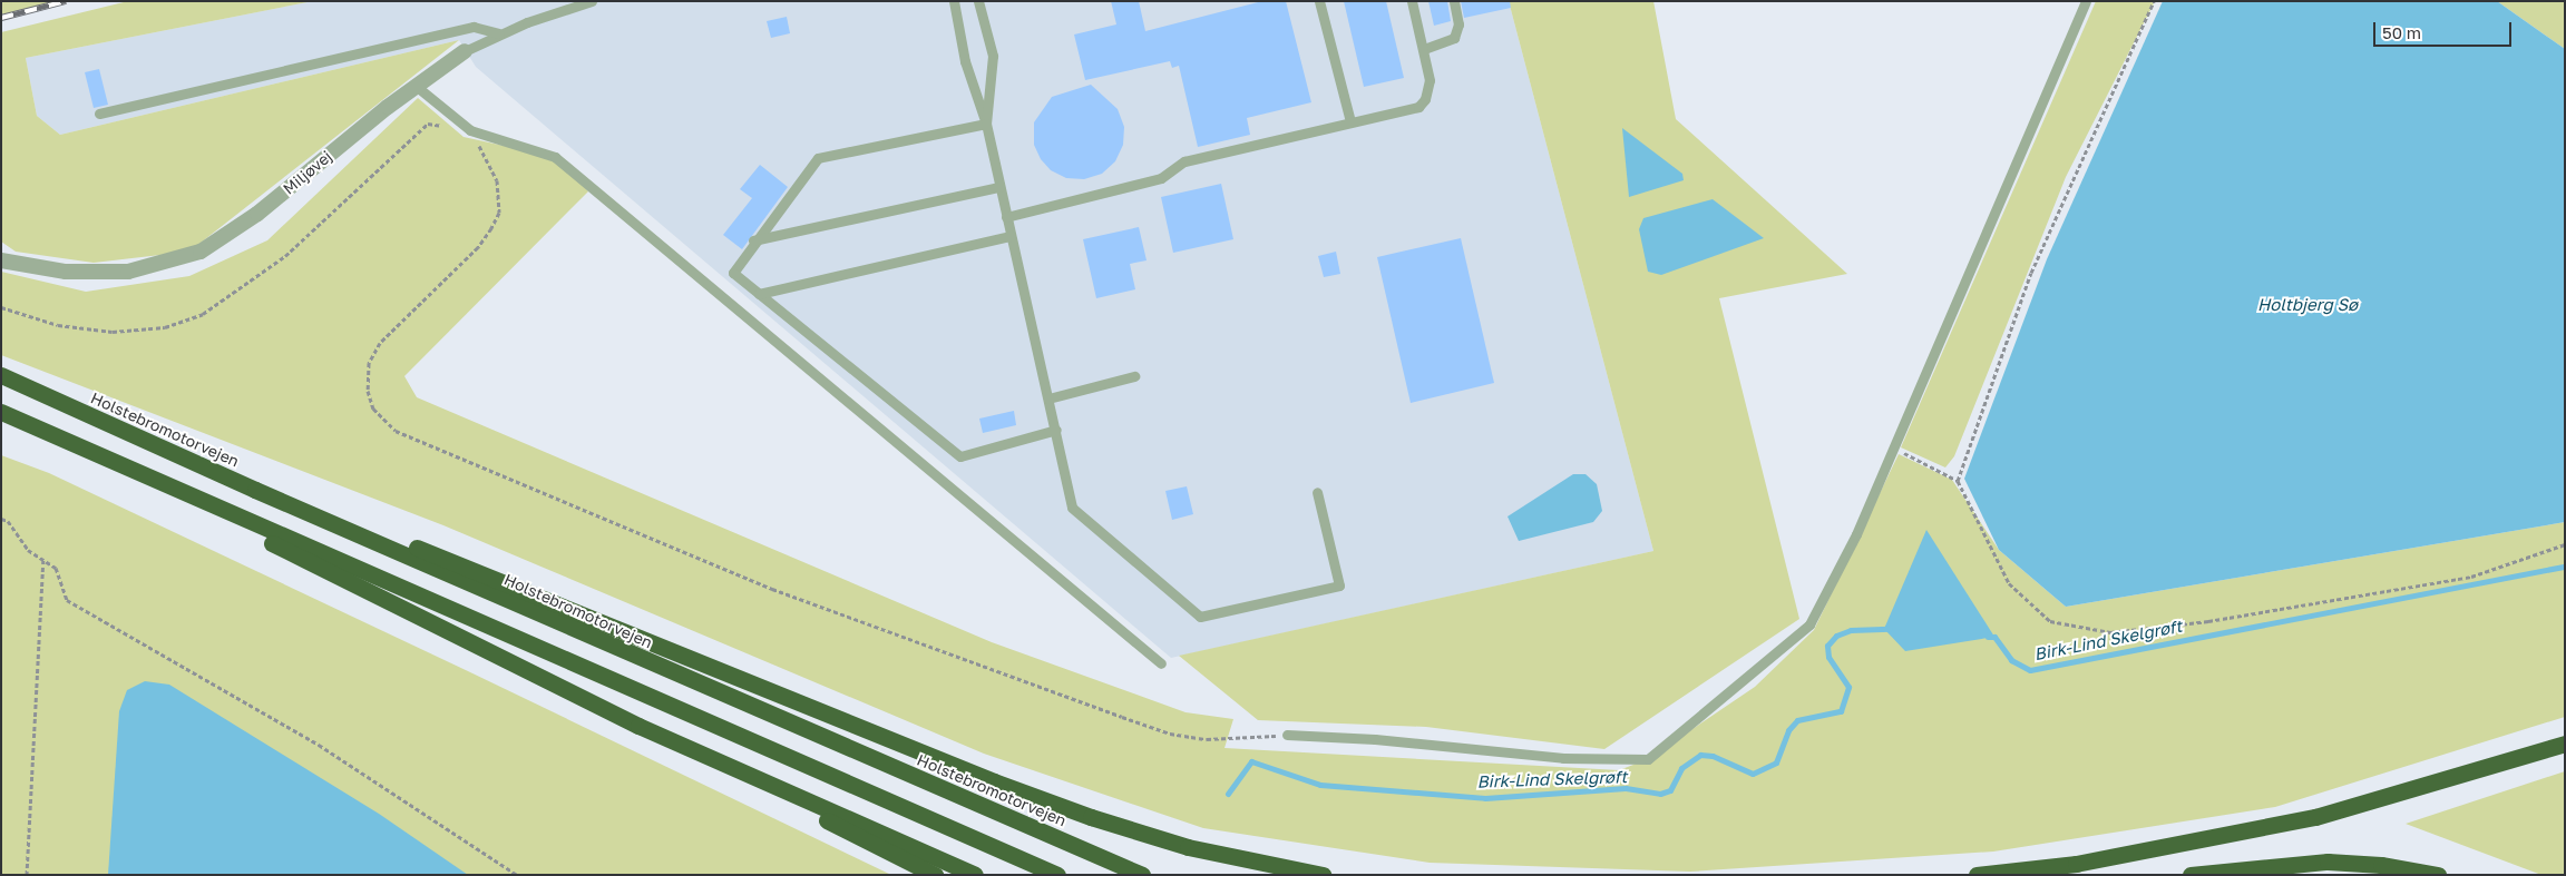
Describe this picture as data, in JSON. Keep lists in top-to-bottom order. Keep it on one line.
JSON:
{"streets":{"highway":["Holstebromotorvejen"],"street":["Miljøvej"]},"water":["Holtbjerg Sø","Birk-Lind Skelgrøft"],"scale_bar":"50 m"}
